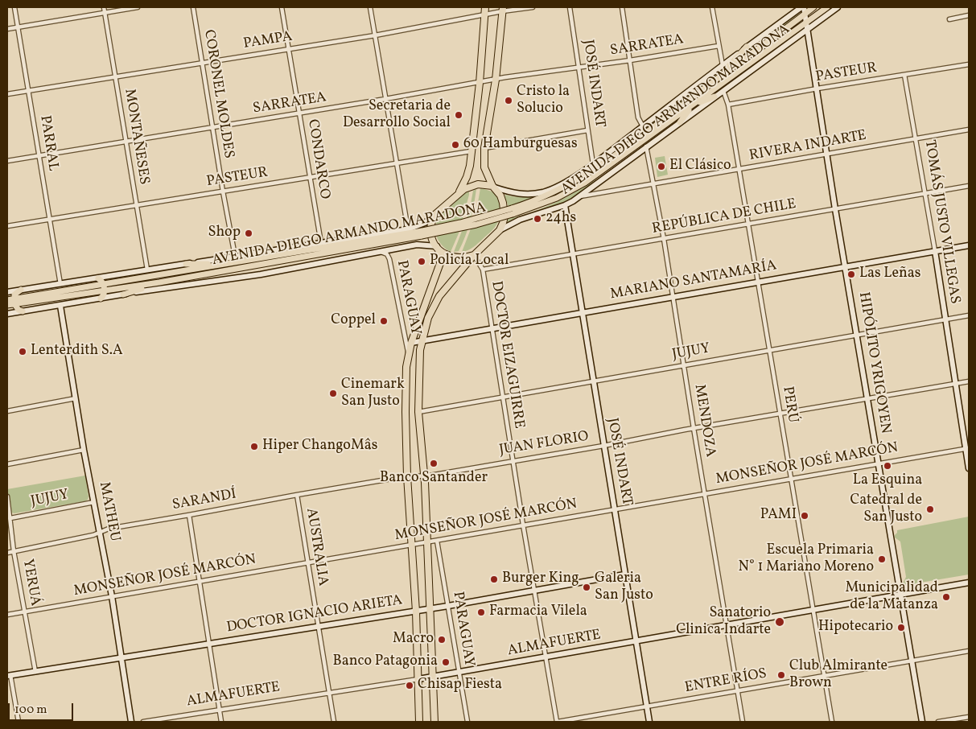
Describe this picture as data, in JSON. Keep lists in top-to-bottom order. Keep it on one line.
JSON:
{"streets":{"main road":["AVENIDA DIEGO ARMANDO MARADONA"],"street":["PAMPA","SARRATEA","PASTEUR","JOSÉ INDART","CORONEL MOLDES","MONTAÑESES","PARRAL","RIVERA INDARTE","CONDARCO","REPÚBLICA DE CHILE","TOMÁS JUSTO VILLEGAS","MARIANO SANTAMARÍA","PARAGUAY","JUJUY","DOCTOR EIZAGUIRRE","HIPÓLITO YRIGOYEN","PERÚ","MENDOZA","JUAN FLORIO","MONSEÑOR JOSÉ MARCÓN","SARANDÍ","MATHEU","AUSTRALIA","YERUÁ","DOCTOR IGNACIO ARIETA","ALMAFUERTE","ENTRE RÍOS"]},"crossings":[["PAMPA","CORONEL MOLDES"],["PAMPA","MONTAÑESES"],["PAMPA","PARRAL"],["PAMPA","CONDARCO"],["SARRATEA","JOSÉ INDART"],["SARRATEA","CORONEL MOLDES"],["SARRATEA","MONTAÑESES"],["SARRATEA","PARRAL"],["SARRATEA","CONDARCO"],["PASTEUR","CORONEL MOLDES"],["PASTEUR","MONTAÑESES"],["PASTEUR","PARRAL"],["PASTEUR","CONDARCO"],["PASTEUR","TOMÁS JUSTO VILLEGAS"],["PASTEUR","HIPÓLITO YRIGOYEN"],["PASTEUR","PERÚ"],["JOSÉ INDART","AVENIDA DIEGO ARMANDO MARADONA"],["JOSÉ INDART","REPÚBLICA DE CHILE"],["JOSÉ INDART","MARIANO SANTAMARÍA"],["JOSÉ INDART","JUJUY"],["JOSÉ INDART","JUAN FLORIO"],["JOSÉ INDART","MONSEÑOR JOSÉ MARCÓN"],["JOSÉ INDART","DOCTOR IGNACIO ARIETA"],["JOSÉ INDART","ALMAFUERTE"],["JOSÉ INDART","ENTRE RÍOS"],["CORONEL MOLDES","AVENIDA DIEGO ARMANDO MARADONA"],["AVENIDA DIEGO ARMANDO MARADONA","MONTAÑESES"],["AVENIDA DIEGO ARMANDO MARADONA","PARRAL"],["AVENIDA DIEGO ARMANDO MARADONA","RIVERA INDARTE"],["AVENIDA DIEGO ARMANDO MARADONA","CONDARCO"],["AVENIDA DIEGO ARMANDO MARADONA","PARAGUAY"],["AVENIDA DIEGO ARMANDO MARADONA","DOCTOR EIZAGUIRRE"],["AVENIDA DIEGO ARMANDO MARADONA","HIPÓLITO YRIGOYEN"],["AVENIDA DIEGO ARMANDO MARADONA","PERÚ"],["AVENIDA DIEGO ARMANDO MARADONA","MENDOZA"],["AVENIDA DIEGO ARMANDO MARADONA","MATHEU"],["RIVERA INDARTE","TOMÁS JUSTO VILLEGAS"],["RIVERA INDARTE","HIPÓLITO YRIGOYEN"],["RIVERA INDARTE","PERÚ"],["RIVERA INDARTE","MENDOZA"],["REPÚBLICA DE CHILE","TOMÁS JUSTO VILLEGAS"],["REPÚBLICA DE CHILE","DOCTOR EIZAGUIRRE"],["REPÚBLICA DE CHILE","HIPÓLITO YRIGOYEN"],["REPÚBLICA DE CHILE","PERÚ"],["REPÚBLICA DE CHILE","MENDOZA"],["TOMÁS JUSTO VILLEGAS","MARIANO SANTAMARÍA"],["TOMÁS JUSTO VILLEGAS","JUJUY"],["TOMÁS JUSTO VILLEGAS","JUAN FLORIO"],["TOMÁS JUSTO VILLEGAS","MONSEÑOR JOSÉ MARCÓN"],["MARIANO SANTAMARÍA","DOCTOR EIZAGUIRRE"],["MARIANO SANTAMARÍA","HIPÓLITO YRIGOYEN"],["MARIANO SANTAMARÍA","PERÚ"],["MARIANO SANTAMARÍA","MENDOZA"],["PARAGUAY","MONSEÑOR JOSÉ MARCÓN"],["PARAGUAY","DOCTOR IGNACIO ARIETA"],["PARAGUAY","ALMAFUERTE"],["JUJUY","DOCTOR EIZAGUIRRE"],["JUJUY","HIPÓLITO YRIGOYEN"],["JUJUY","PERÚ"],["JUJUY","MENDOZA"],["JUJUY","MATHEU"],["JUJUY","YERUÁ"],["DOCTOR EIZAGUIRRE","JUAN FLORIO"],["DOCTOR EIZAGUIRRE","MONSEÑOR JOSÉ MARCÓN"],["DOCTOR EIZAGUIRRE","DOCTOR IGNACIO ARIETA"],["DOCTOR EIZAGUIRRE","ALMAFUERTE"],["DOCTOR EIZAGUIRRE","ENTRE RÍOS"],["HIPÓLITO YRIGOYEN","JUAN FLORIO"],["HIPÓLITO YRIGOYEN","MONSEÑOR JOSÉ MARCÓN"],["HIPÓLITO YRIGOYEN","ALMAFUERTE"],["HIPÓLITO YRIGOYEN","ENTRE RÍOS"],["PERÚ","JUAN FLORIO"],["PERÚ","MONSEÑOR JOSÉ MARCÓN"],["PERÚ","ALMAFUERTE"],["PERÚ","ENTRE RÍOS"],["MENDOZA","JUAN FLORIO"],["MENDOZA","MONSEÑOR JOSÉ MARCÓN"],["MENDOZA","ALMAFUERTE"],["MENDOZA","ENTRE RÍOS"],["JUAN FLORIO","SARANDÍ"],["MONSEÑOR JOSÉ MARCÓN","MATHEU"],["MONSEÑOR JOSÉ MARCÓN","AUSTRALIA"],["MONSEÑOR JOSÉ MARCÓN","YERUÁ"],["SARANDÍ","MATHEU"],["SARANDÍ","AUSTRALIA"],["SARANDÍ","YERUÁ"],["MATHEU","DOCTOR IGNACIO ARIETA"],["AUSTRALIA","DOCTOR IGNACIO ARIETA"],["AUSTRALIA","ALMAFUERTE"],["YERUÁ","DOCTOR IGNACIO ARIETA"]],"places":["Cristo la Solucio","Secretaria de Desarrollo Social","60 Hamburguesas","El Clásico","24hs","Shop","Policía Local","Las Leñas","Coppel","Lenterdith S.A","Cinemark San Justo","Hiper ChangoMâs","Banco Santander","La Esquina","Catedral de San Justo","PAMI","Escuela Primaria N° 1 Mariano Moreno","Burger King","Galeria San Justo","Municipalidad de la Matanza","Farmacia Vilela","Sanatorio Clinica Indarte","Hipotecario","Macro","Banco Patagonia","Club Almirante Brown","Chisap Fiesta"],"scale_bar":"100 m"}
